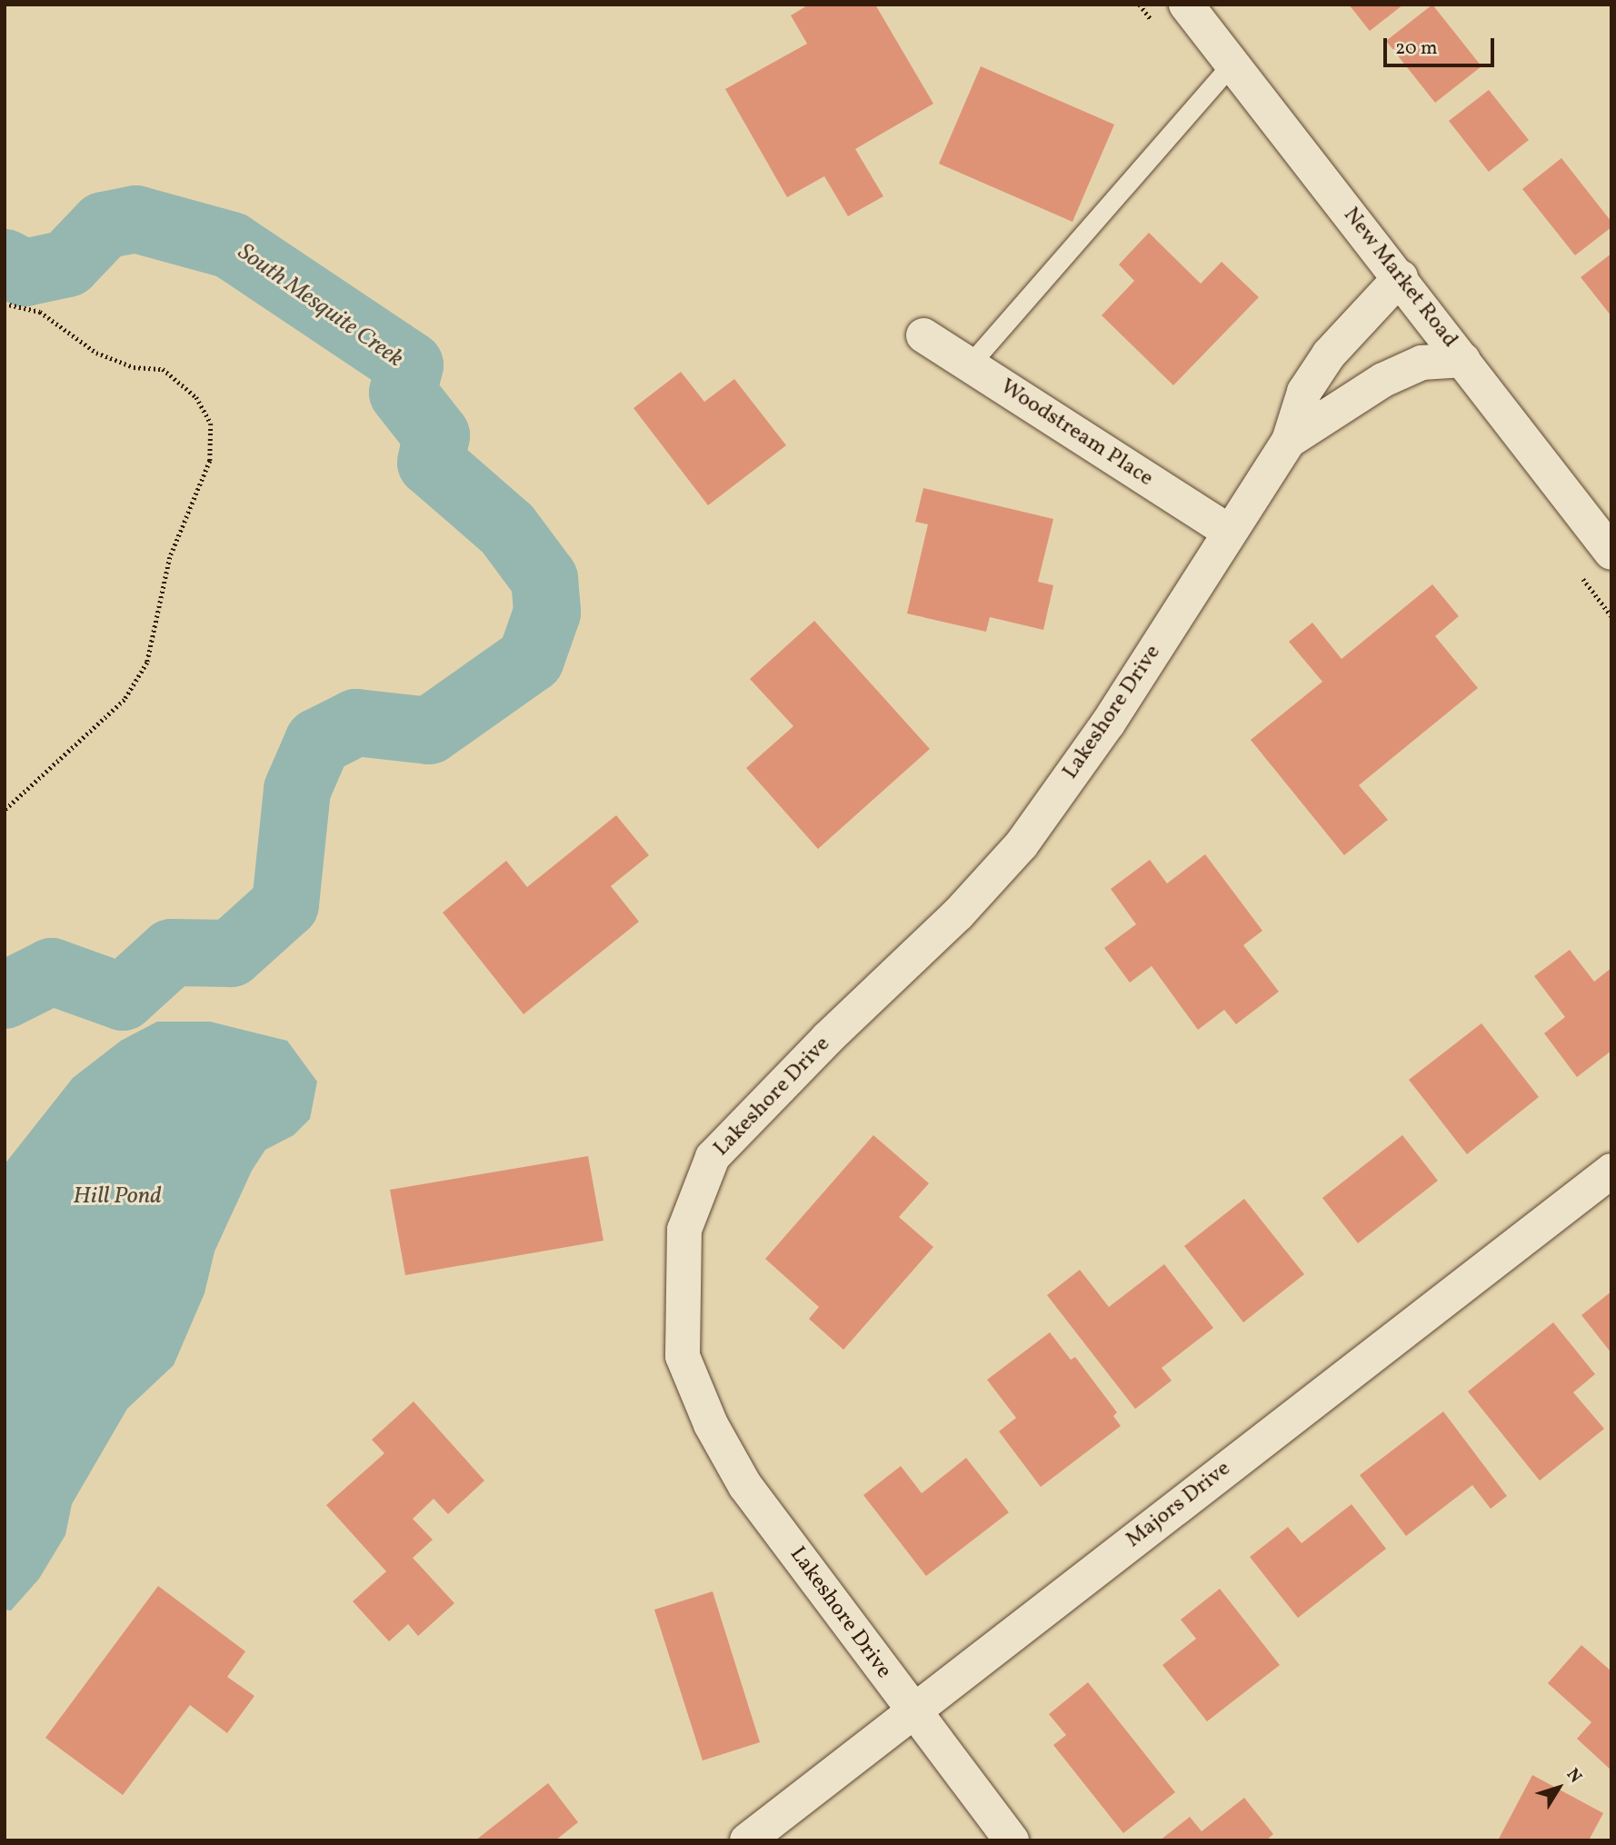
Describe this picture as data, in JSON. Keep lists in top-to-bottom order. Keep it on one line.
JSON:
{"streets":{"street":["New Market Road","Woodstream Place","Lakeshore Drive","Majors Drive"]},"crossings":[["New Market Road","Lakeshore Drive"],["Woodstream Place","Lakeshore Drive"],["Lakeshore Drive","Majors Drive"]],"water":["South Mesquite Creek","Hill Pond"],"scale_bar":"20 m","north":"top right"}
